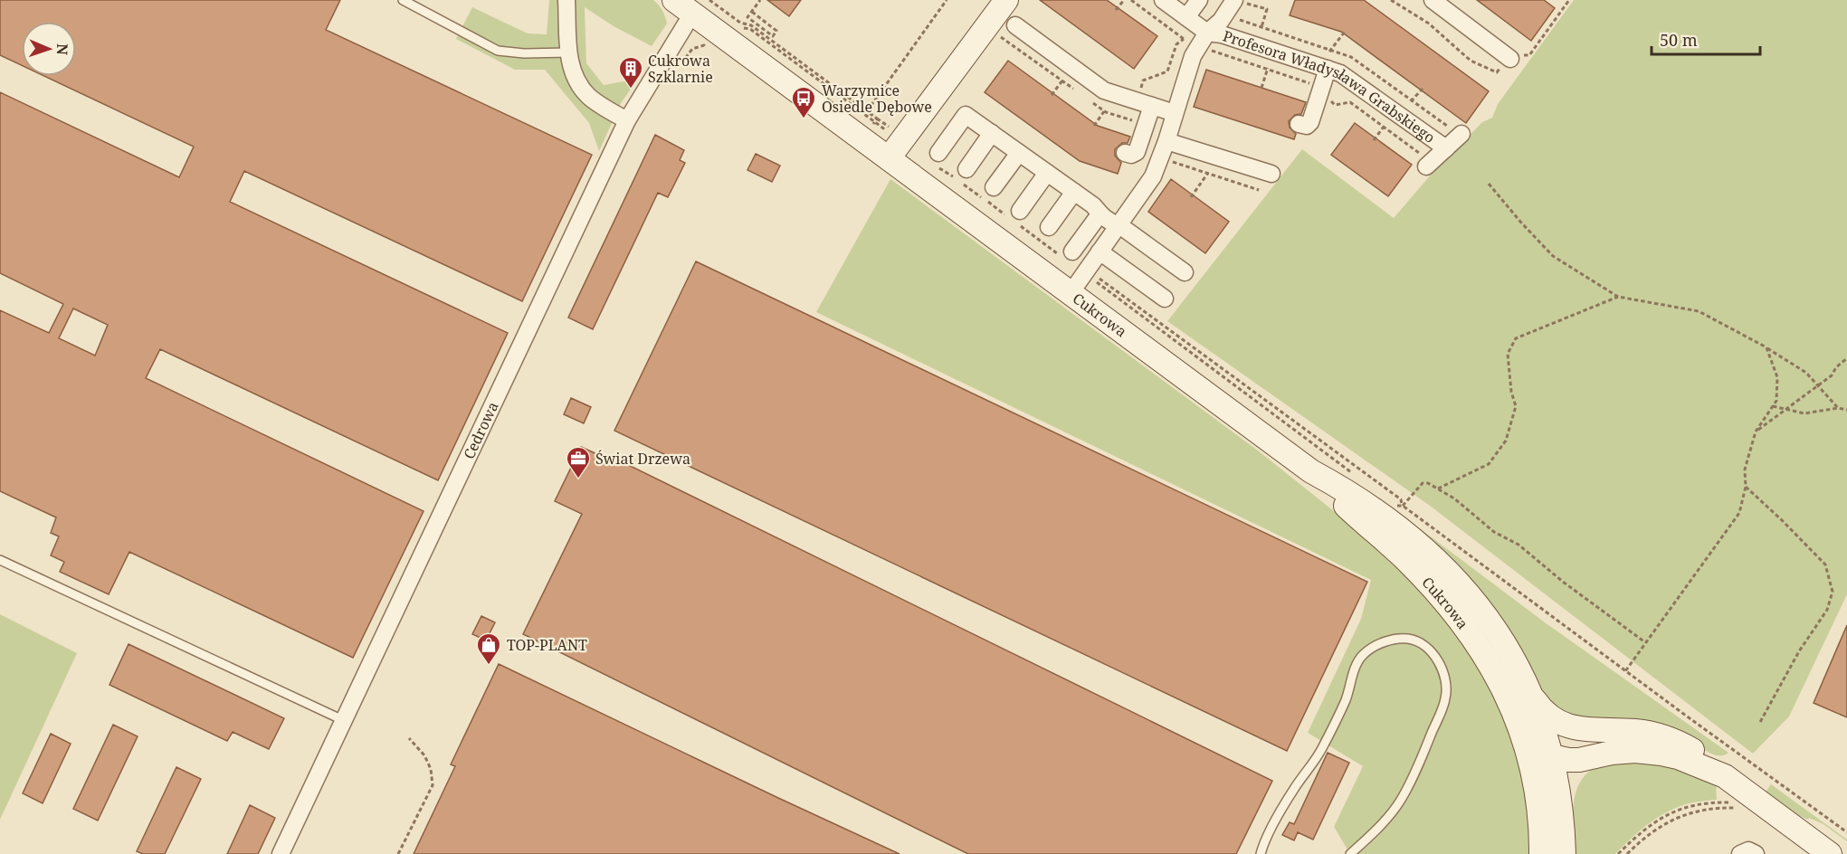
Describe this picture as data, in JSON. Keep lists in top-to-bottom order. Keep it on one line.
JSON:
{"streets":{"street":["Profesora Władysława Grabskiego","Cukrowa","Cedrowa"]},"crossings":[["Profesora Władysława Grabskiego","Cukrowa"],["Cukrowa","Cedrowa"]],"places":{"building":["Cukrowa Szklarnie"],"bus stop":["Warzymice Osiedle Dębowe"],"office":["Świat Drzewa"],"shop":["TOP-PLANT"]},"scale_bar":"50 m","north":"right"}
